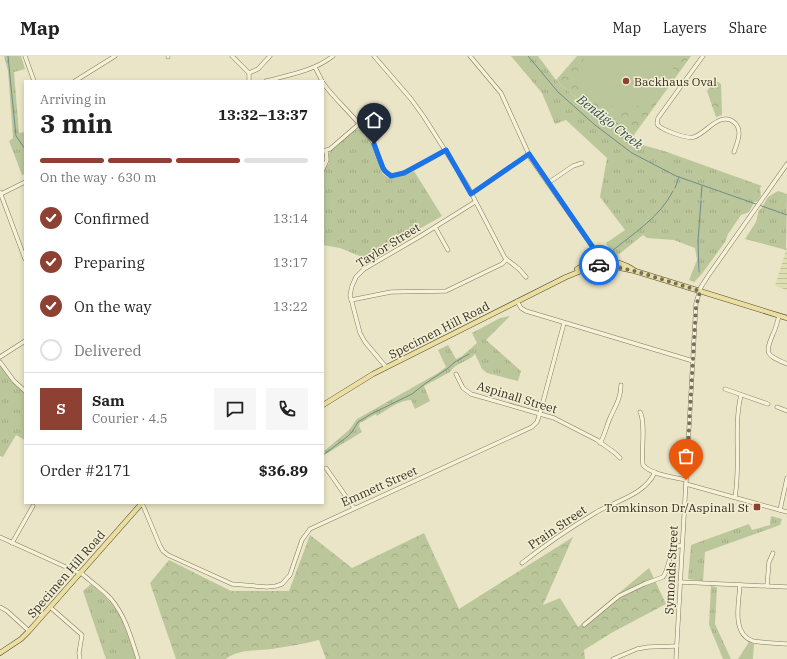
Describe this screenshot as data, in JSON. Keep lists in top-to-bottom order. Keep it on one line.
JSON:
{"streets":{"main road":["Specimen Hill Road"],"street":["Taylor Street","Aspinall Street","Emmett Street","Prain Street","Symonds Street"]},"crossings":[["Taylor Street","Specimen Hill Road"],["Aspinall Street","Emmett Street"]],"water":["Bendigo Creek"],"places":{"other":["Backhaus Oval"],"transit":["Tomkinson Dr/Aspinall St"]},"page":{"header":"Map","nav":["Map","Layers","Share"],"heading":["3 min","Arriving in","13:32–13:37"],"panel":["Sam","Courier · 4.5","Order #2171","$36.89"],"bar":"On the way · 630 m","list":[["Confirmed","13:14"],["Preparing","13:17"],["On the way","13:22"],"Delivered"],"round":"S"}}
